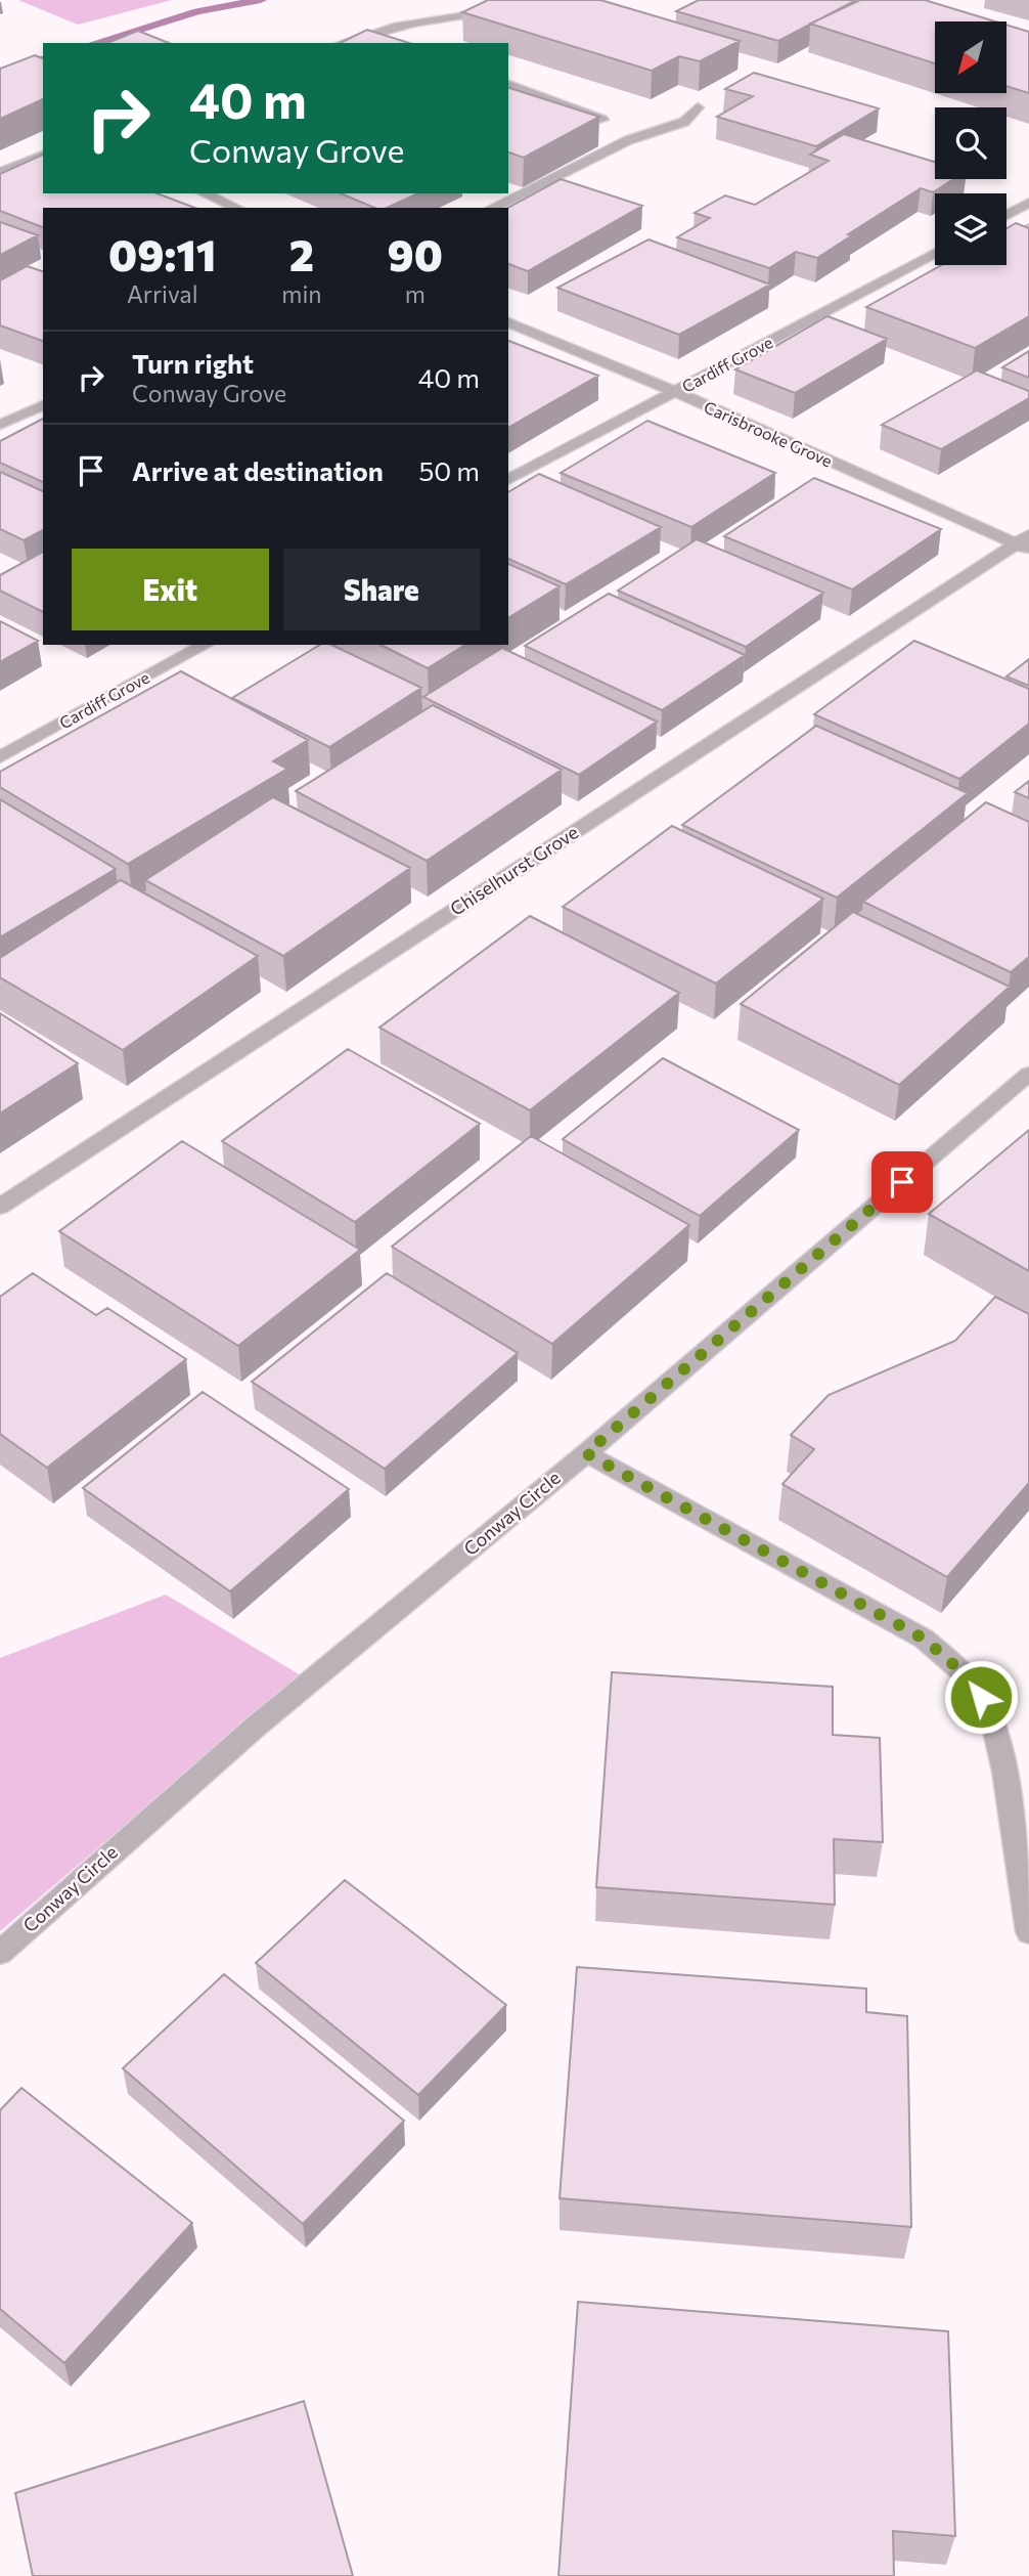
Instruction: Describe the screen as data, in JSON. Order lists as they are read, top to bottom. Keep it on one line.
{"streets":{"street":["Cardiff Grove","Carisbrooke Grove","Chiselhurst Grove","Conway Circle"]},"crossings":[["Cardiff Grove","Carisbrooke Grove"],["Carisbrooke Grove","Chiselhurst Grove"]],"north":"bottom left","page":{"turn":["40 m","Conway Grove"],"eta":["09:11","Arrival","2","min","90","m"],"list":[{"name":"Turn right","note":"Conway Grove","value":"40 m"},{"name":"Arrive at destination","value":"50 m"}],"buttons":["Exit","Share"]}}
